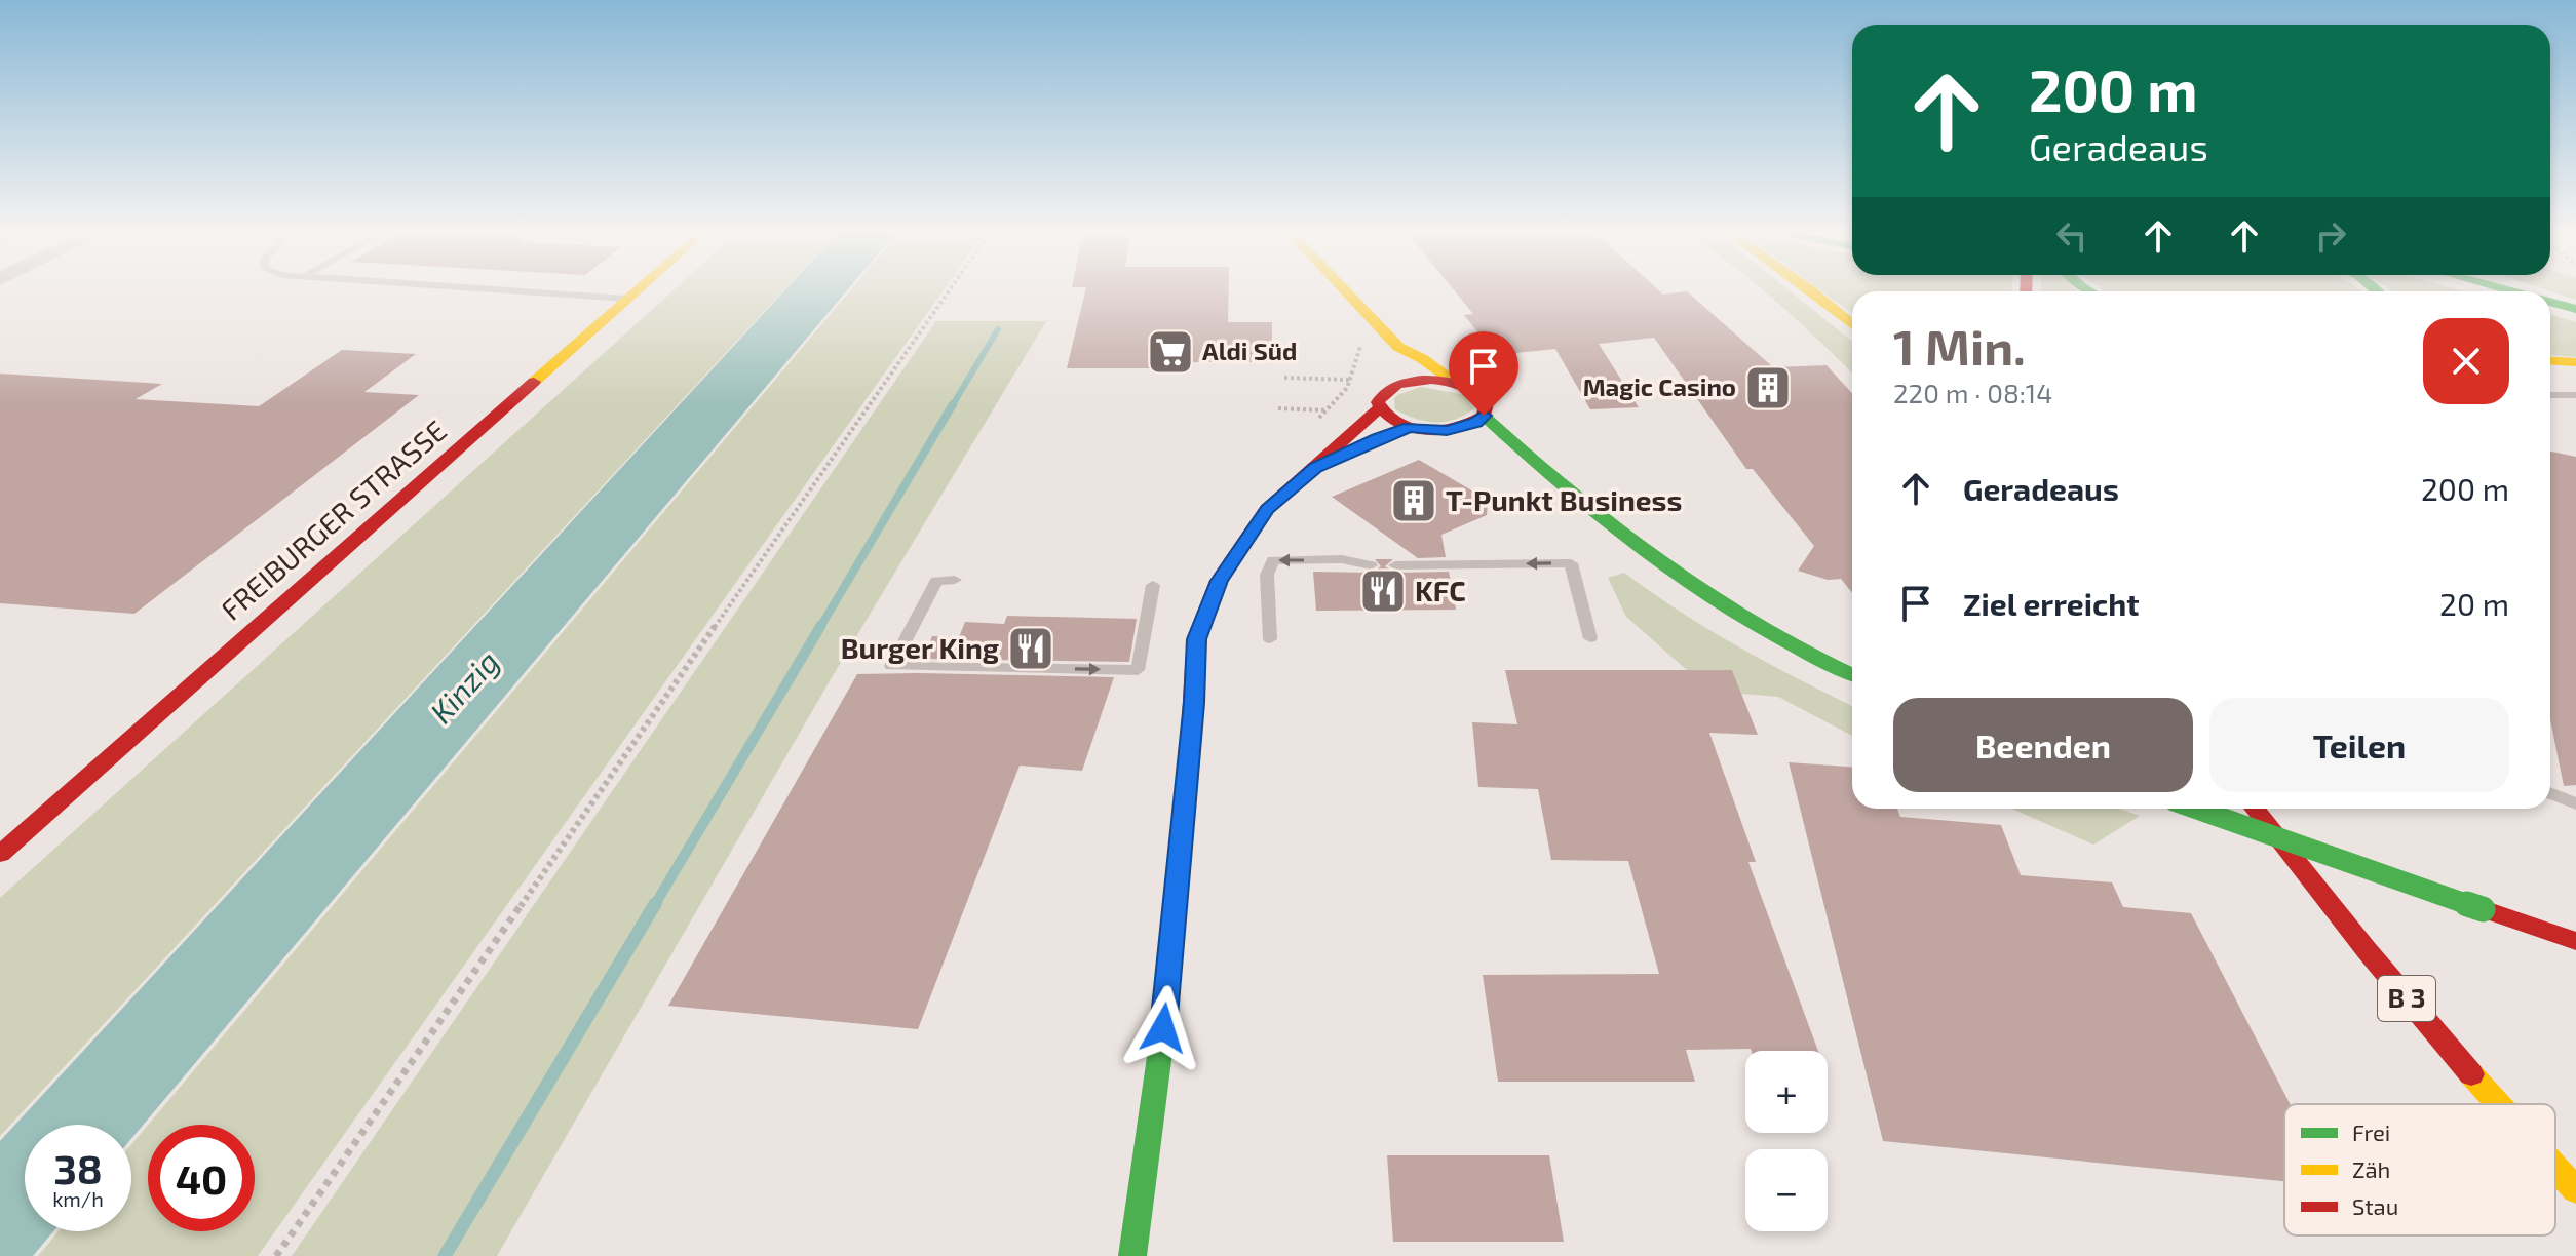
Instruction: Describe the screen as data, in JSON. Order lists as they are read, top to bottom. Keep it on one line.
{"streets":{"main road":["FREIBURGER STRASSE","B 3"]},"water":["Kinzig"],"places":{"supermarket":["Aldi Süd"],"building":["Magic Casino","T-Punkt Business"],"restaurant":["KFC","Burger King"]},"legend":["Frei","Zäh","Stau"],"page":{"turn":["200 m","Geradeaus"],"heading":["1 Min.","220 m · 08:14"],"list":[{"name":"Geradeaus","value":"200 m"},{"name":"Ziel erreicht","value":"20 m"}],"buttons":["Beenden","Teilen"],"map_buttons":["+","−"],"speed":"38 km/h","limit":"40"}}
